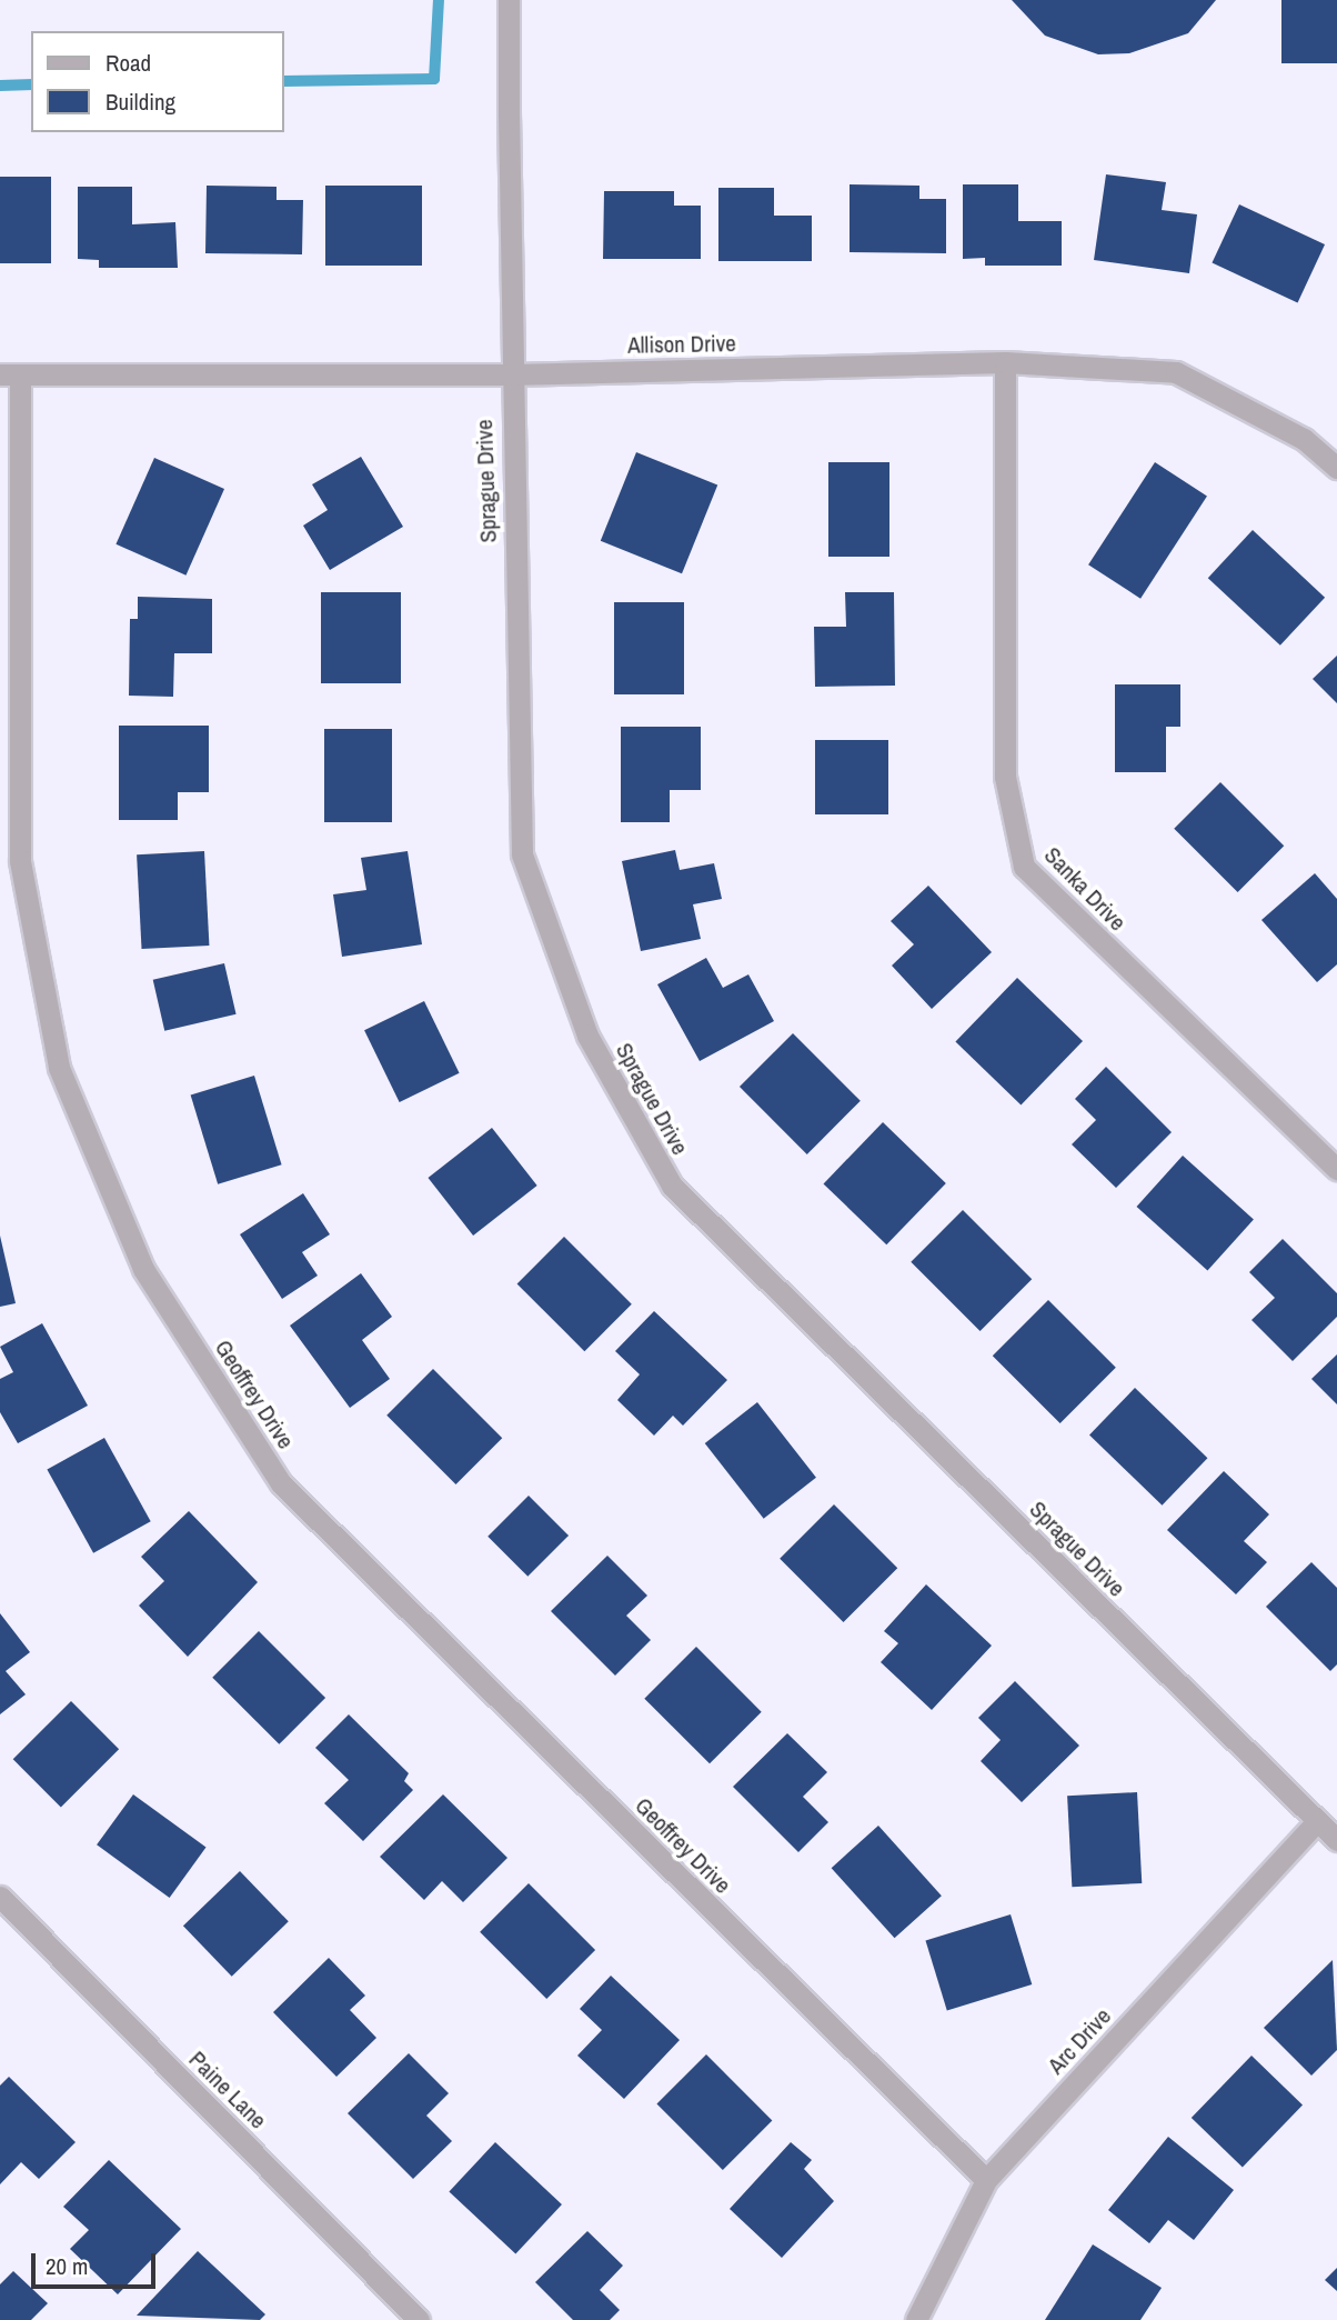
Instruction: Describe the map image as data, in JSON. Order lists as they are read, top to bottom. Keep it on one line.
{"streets":{"street":["Allison Drive","Sprague Drive","Sanka Drive","Geoffrey Drive","Arc Drive","Paine Lane"]},"crossings":[["Allison Drive","Sprague Drive"],["Allison Drive","Sanka Drive"],["Allison Drive","Geoffrey Drive"],["Sprague Drive","Arc Drive"],["Geoffrey Drive","Arc Drive"]],"legend":["Road","Building"],"scale_bar":"20 m"}
